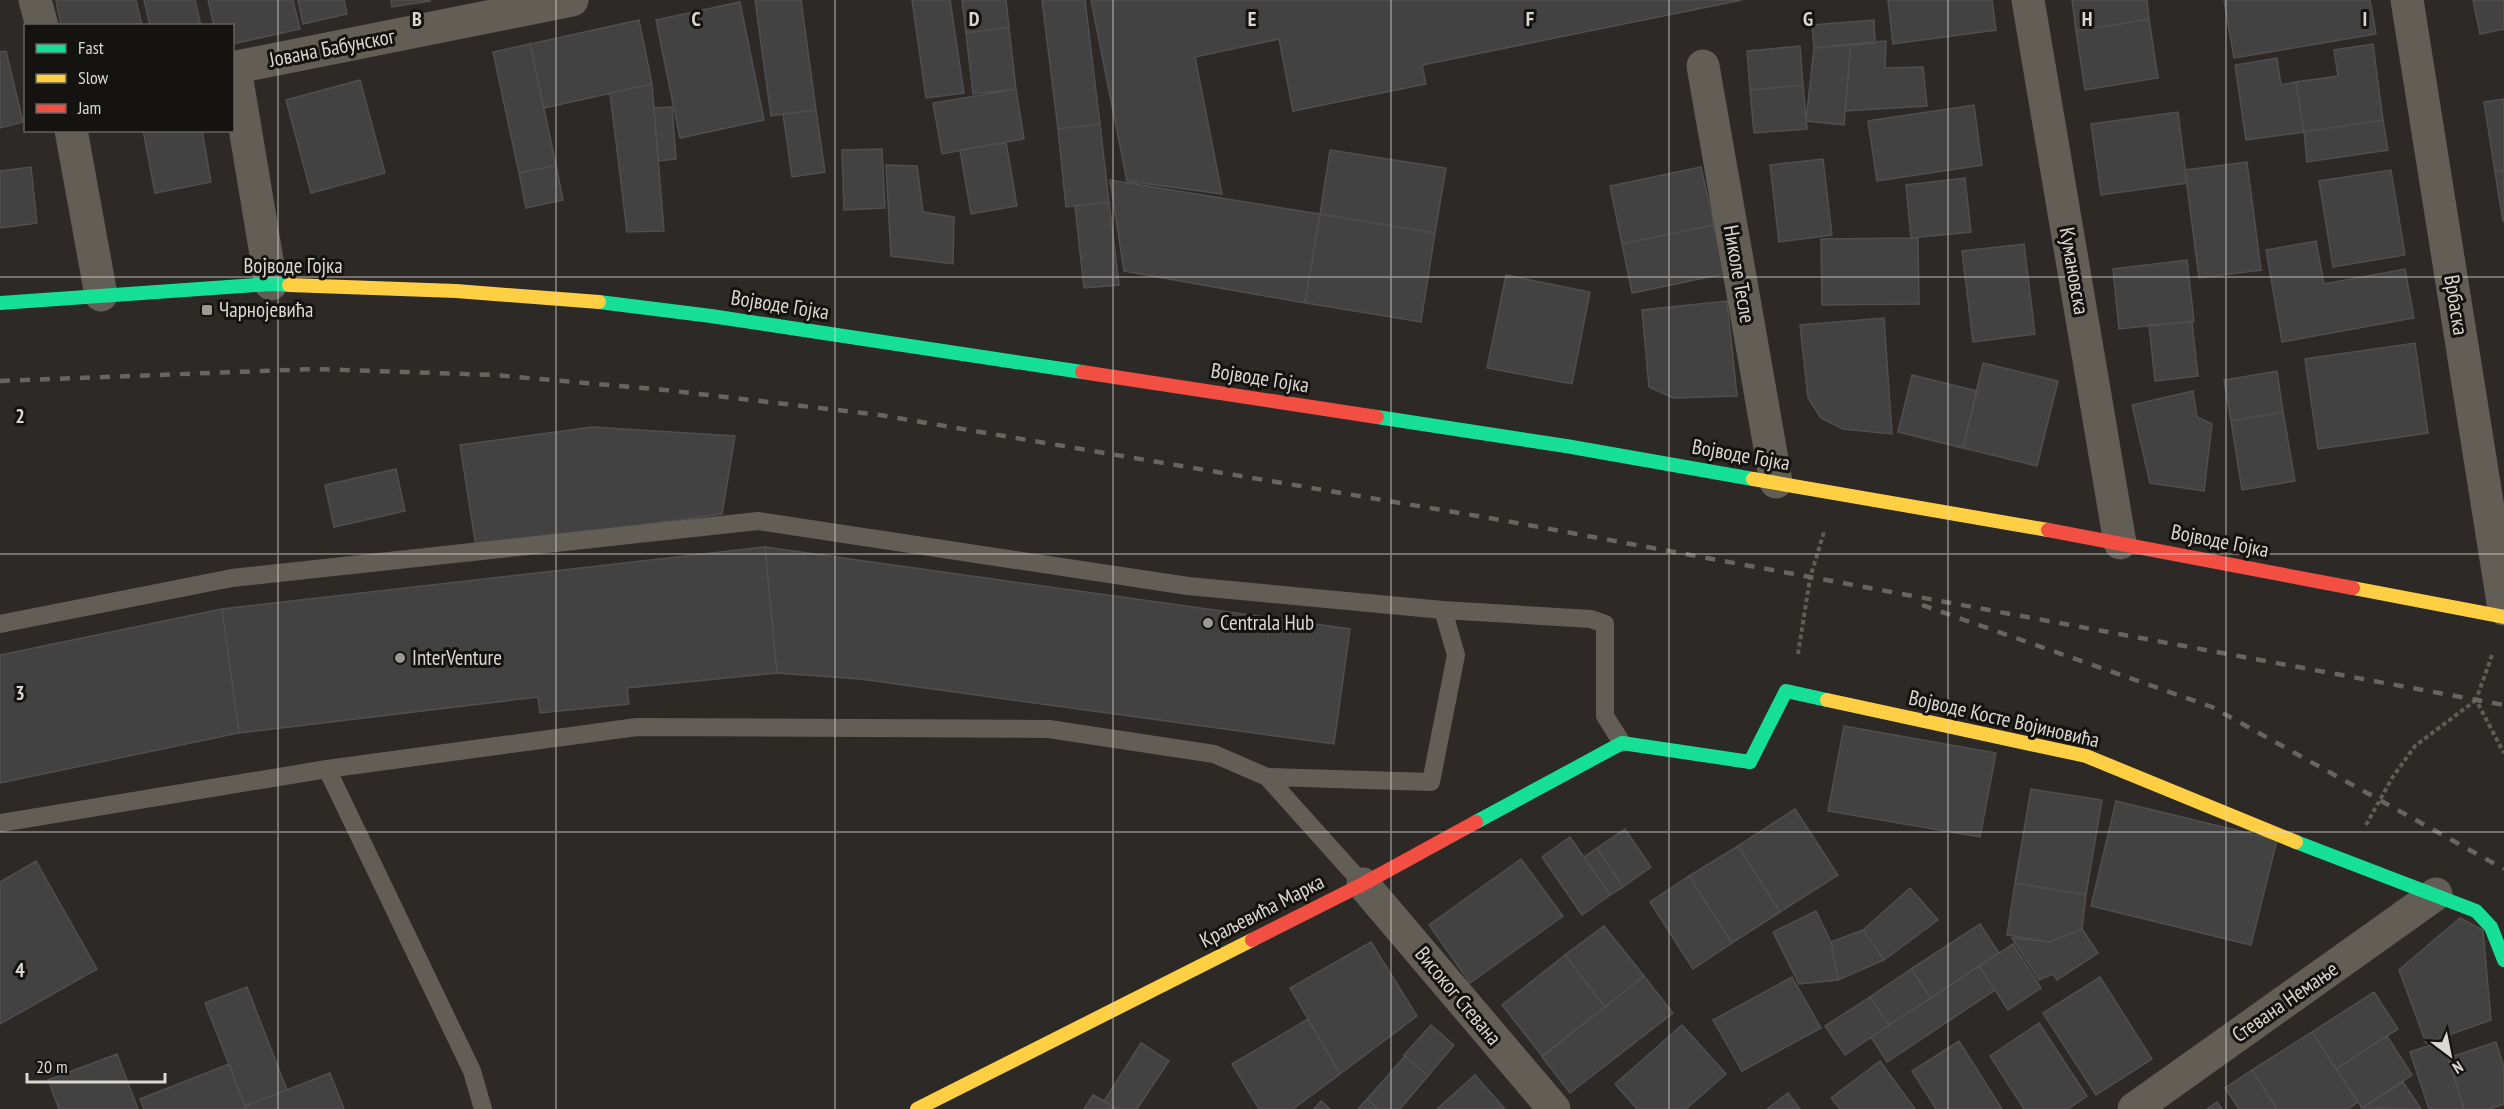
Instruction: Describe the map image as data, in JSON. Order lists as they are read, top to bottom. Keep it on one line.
{"streets":{"street":["Јована Бабунског","Војводе Гојка","Кумановска","Николе Тесле","Врбаска","Војводе Косте Војиновића","Краљевића Марка","Високог Стевана","Стевана Немање"]},"crossings":[["Војводе Гојка","Кумановска"],["Војводе Гојка","Николе Тесле"],["Војводе Косте Војиновића","Стевана Немање"],["Краљевића Марка","Високог Стевана"]],"places":{"transit":["Чарнојевића"],"other":["Centrala Hub","InterVenture"]},"legend":["Fast","Slow","Jam"],"scale_bar":"20 m","north":"bottom right","grid":{"columns":["B","C","D","E","F","G","H","I"],"rows":["2","3","4"]}}
